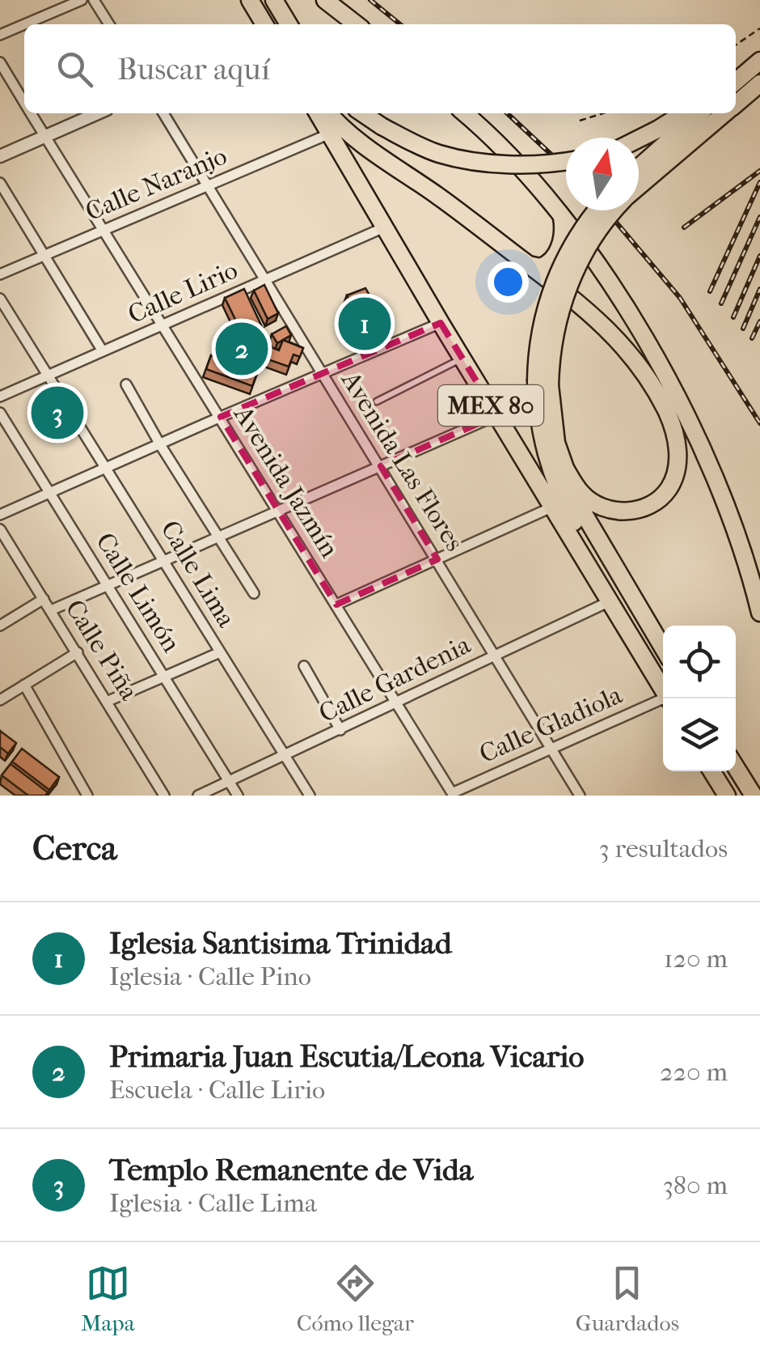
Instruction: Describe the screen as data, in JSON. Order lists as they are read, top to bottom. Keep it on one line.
{"streets":{"highway":["MEX 80"],"street":["Calle Naranjo","Calle Lirio","Avenida Las Flores","Avenida Jazmín","Calle Lima","Calle Limón","Calle Piña","Calle Gardenia","Calle Gladiola"]},"crossings":[["Calle Naranjo","MEX 80"],["Calle Naranjo","Avenida Las Flores"],["Calle Naranjo","Avenida Jazmín"],["Calle Lirio","MEX 80"],["Calle Lirio","Avenida Las Flores"],["Calle Lirio","Avenida Jazmín"],["Calle Lirio","Calle Lima"],["MEX 80","Calle Gardenia"],["Avenida Las Flores","Calle Gardenia"],["Avenida Las Flores","Calle Gladiola"],["Avenida Jazmín","Calle Gardenia"],["Avenida Jazmín","Calle Gladiola"],["Calle Lima","Calle Gardenia"],["Calle Limón","Calle Gardenia"]],"north":"top","page":{"search":"Buscar aquí","pins":["1","2","3"],"heading":["Cerca","3 resultados"],"list":[{"mark":"1","name":"Iglesia Santisima Trinidad","note":"Iglesia · Calle Pino","value":"120 m"},{"mark":"2","name":"Primaria Juan Escutia/Leona Vicario","note":"Escuela · Calle Lirio","value":"220 m"},{"mark":"3","name":"Templo Remanente de Vida","note":"Iglesia · Calle Lima","value":"380 m"}],"nav":["Mapa","Cómo llegar","Guardados"]}}
